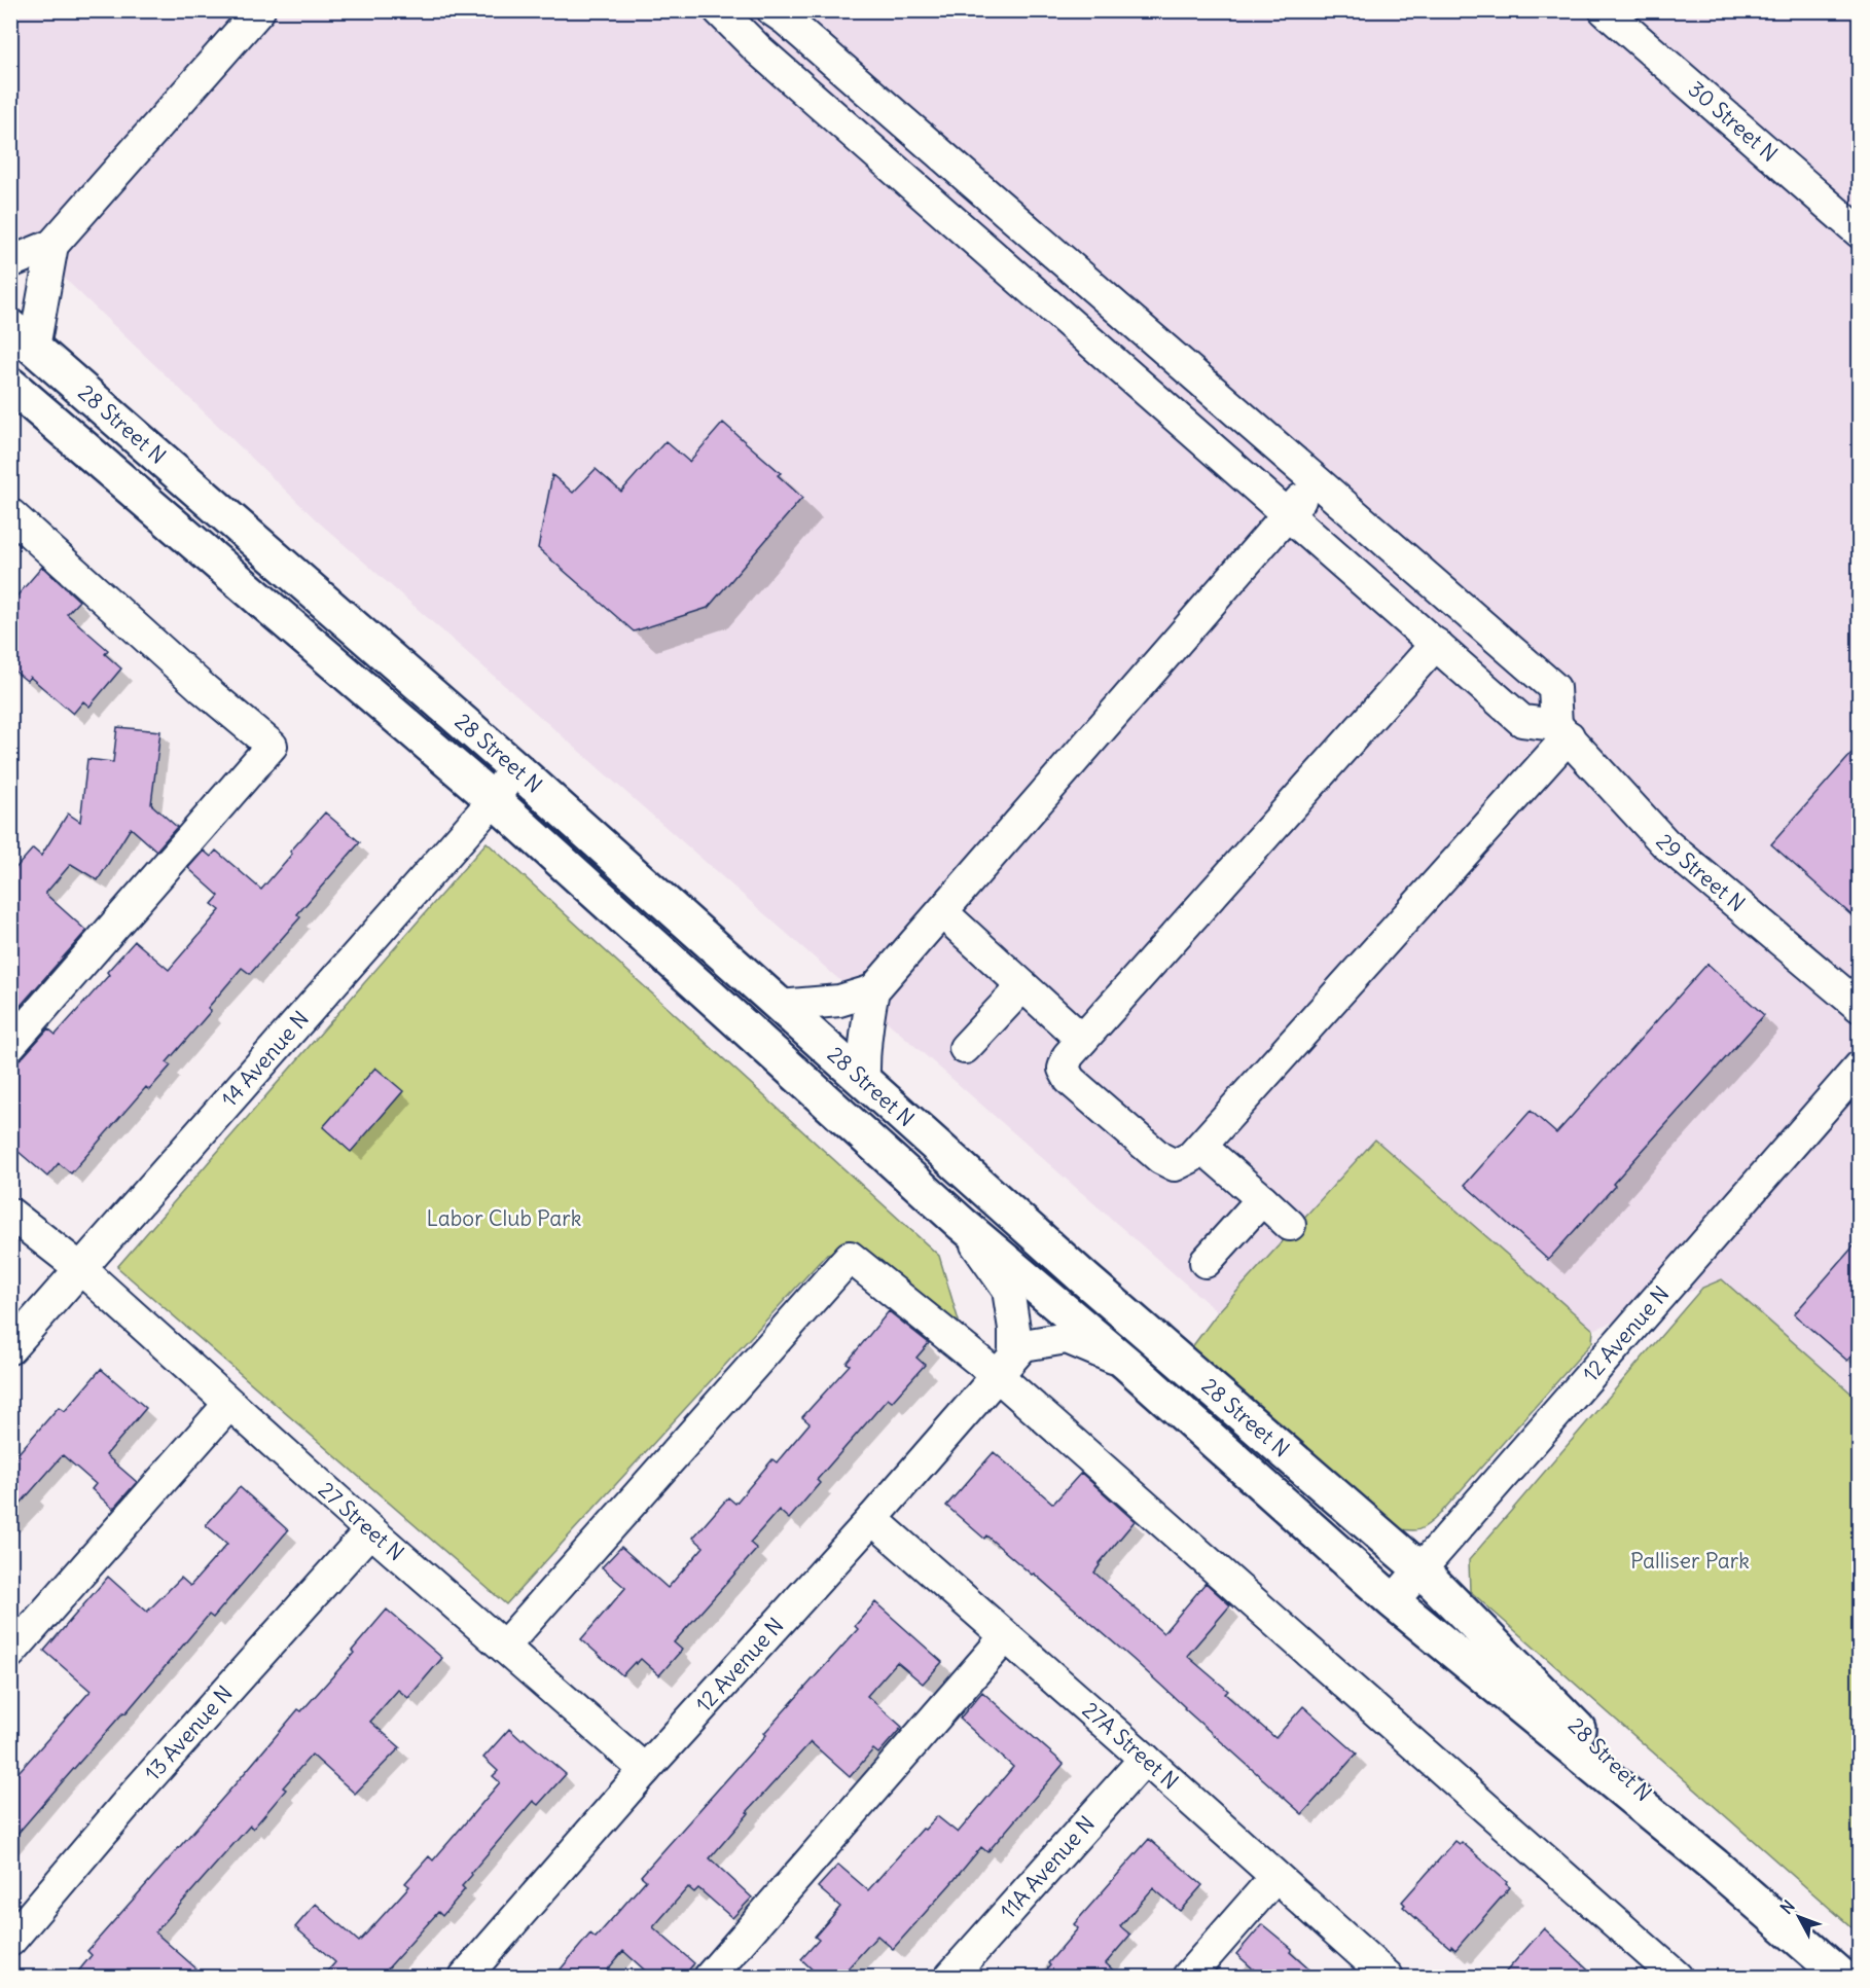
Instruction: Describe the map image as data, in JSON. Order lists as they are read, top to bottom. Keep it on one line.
{"streets":{"main road":["28 Street N"],"street":["30 Street N","29 Street N","14 Avenue N","12 Avenue N","27 Street N","13 Avenue N","27A Street N","11A Avenue N"]},"crossings":[["28 Street N","14 Avenue N"],["28 Street N","12 Avenue N"],["14 Avenue N","27 Street N"],["12 Avenue N","27 Street N"],["12 Avenue N","27A Street N"],["27 Street N","13 Avenue N"],["27A Street N","11A Avenue N"]],"parks":["Labor Club Park","Palliser Park"],"north":"top left"}
